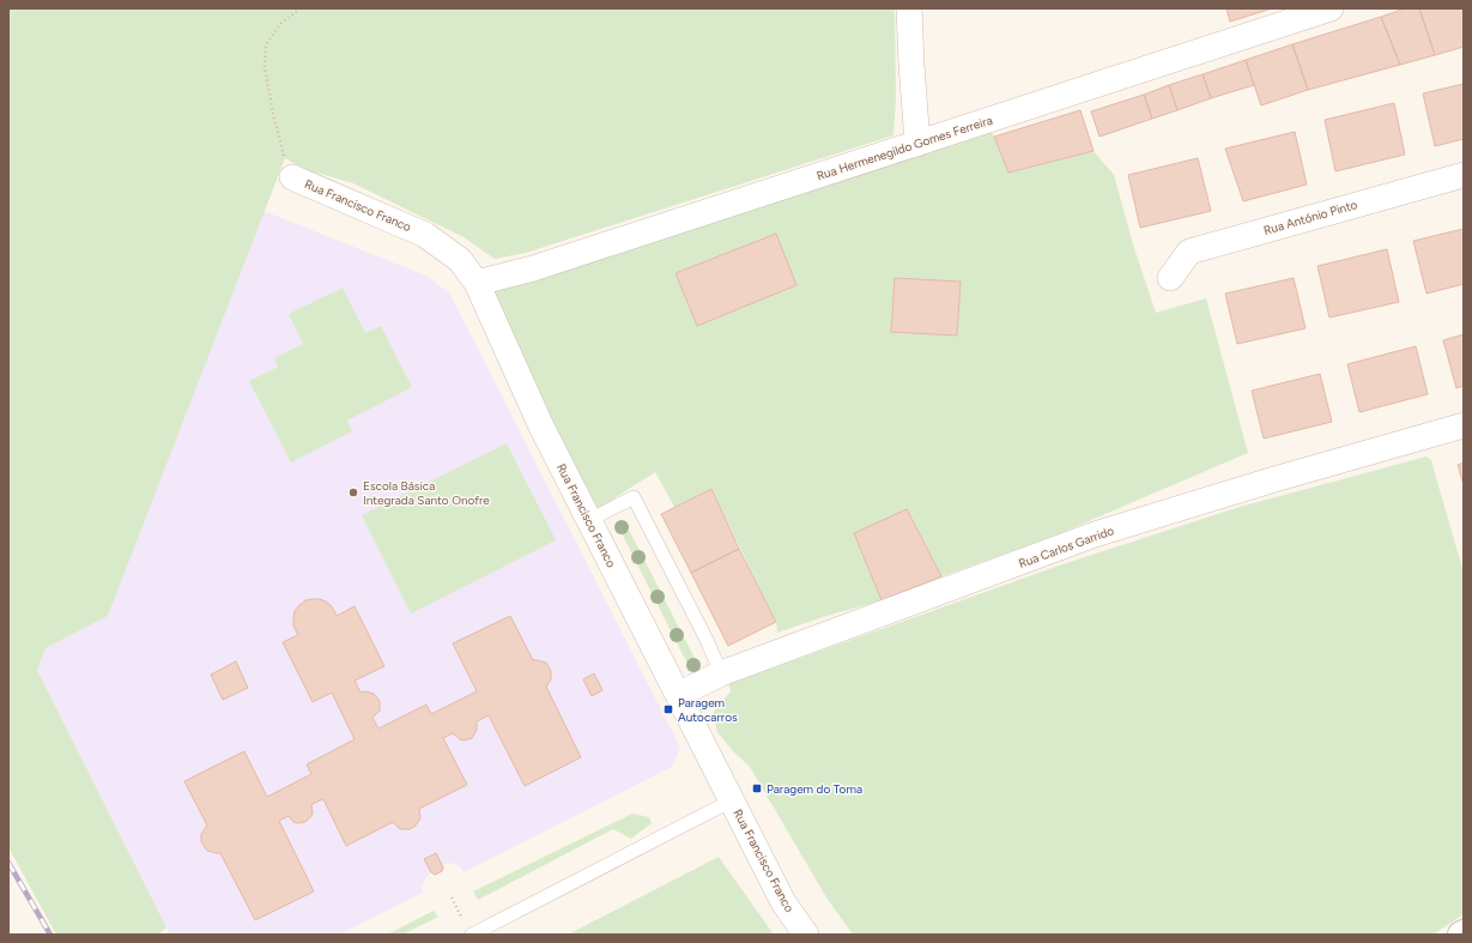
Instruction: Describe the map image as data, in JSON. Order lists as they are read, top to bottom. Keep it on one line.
{"streets":{"street":["Rua Hermenegildo Gomes Ferreira","Rua Francisco Franco","Rua António Pinto","Rua Carlos Garrido"]},"crossings":[["Rua Hermenegildo Gomes Ferreira","Rua Francisco Franco"],["Rua Francisco Franco","Rua Carlos Garrido"]],"places":{"other":["Escola Básica Integrada Santo Onofre"],"transit":["Paragem Autocarros","Paragem do Toma"]}}
